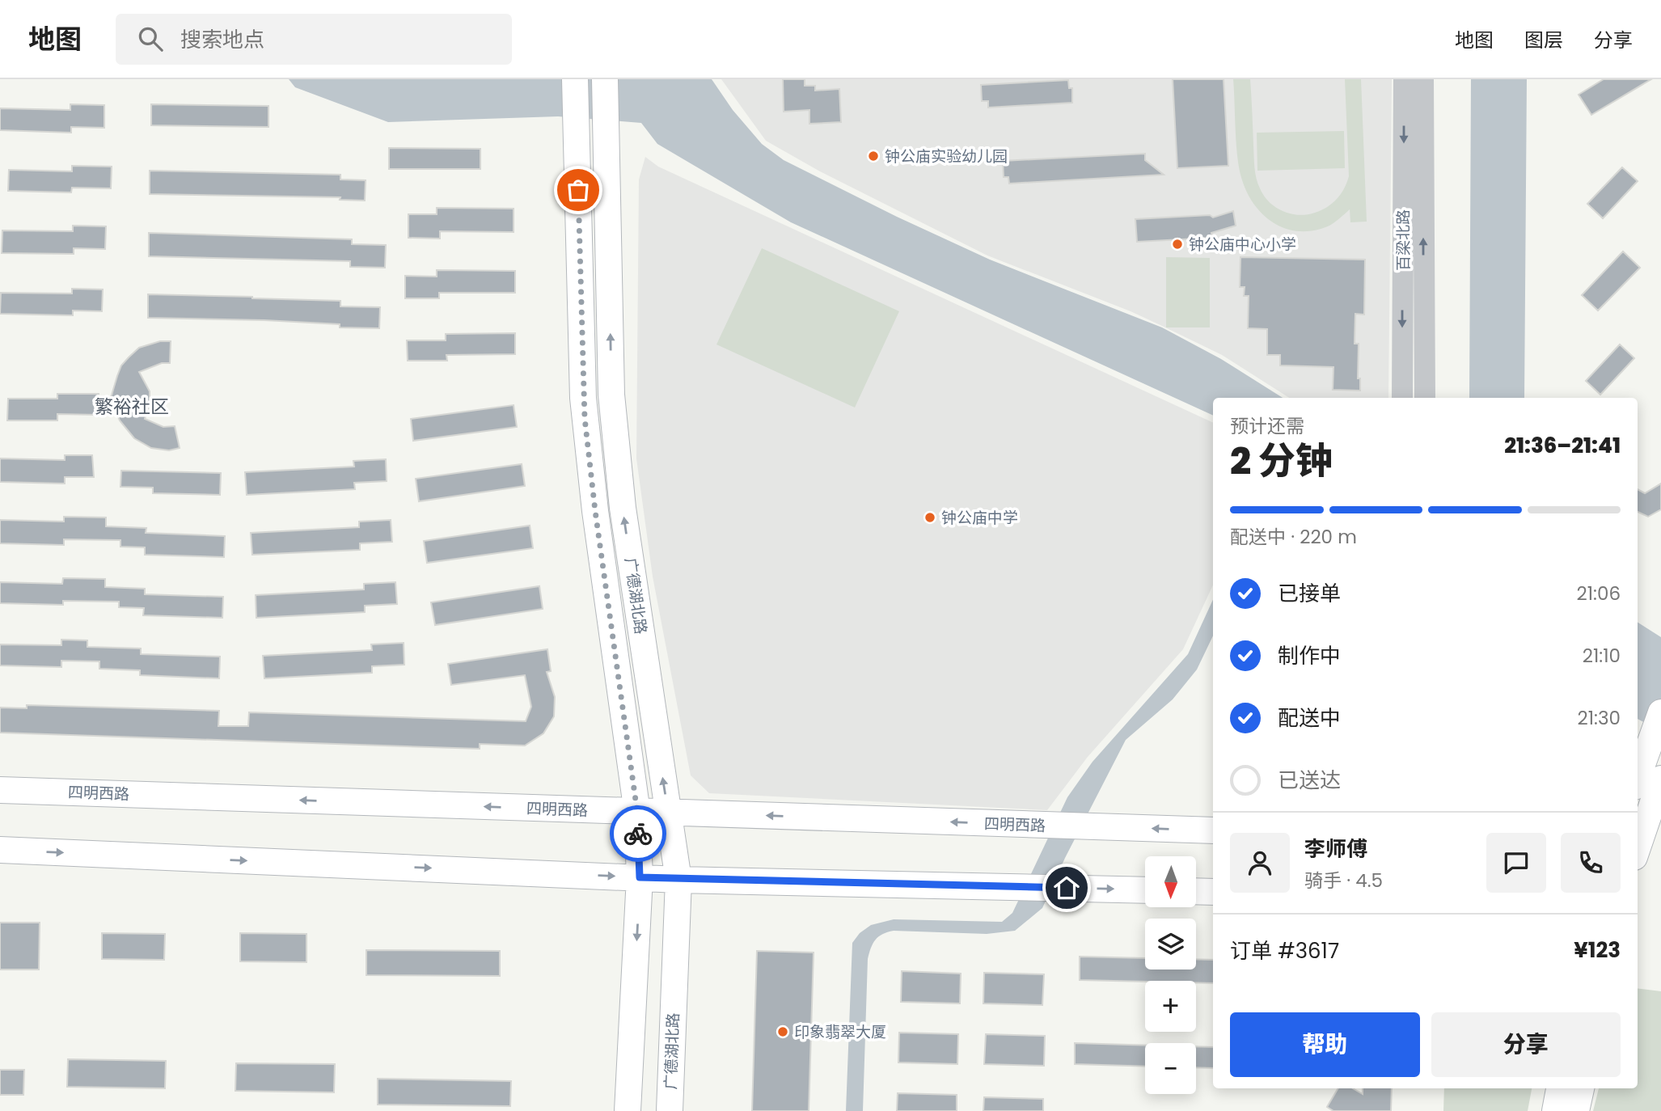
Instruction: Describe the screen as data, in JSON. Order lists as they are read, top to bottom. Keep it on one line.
{"streets":{"main road":["广德湖北路","四明西路"],"street":["百梁北路"]},"crossings":[["广德湖北路","四明西路"]],"districts":["繁裕社区"],"places":["钟公庙实验幼儿园","钟公庙中心小学","钟公庙中学","印象翡翠大厦"],"north":"bottom","page":{"header":"地图","search":"搜索地点","nav":["地图","图层","分享"],"heading":["2 分钟","预计还需","21:36–21:41"],"panel":["李师傅","骑手 · 4.5","订单 #3617","¥123"],"bar":"配送中 · 220 m","list":[["已接单","21:06"],["制作中","21:10"],["配送中","21:30"],"已送达"],"map_buttons":["+","−"],"buttons":["帮助","分享"]}}
